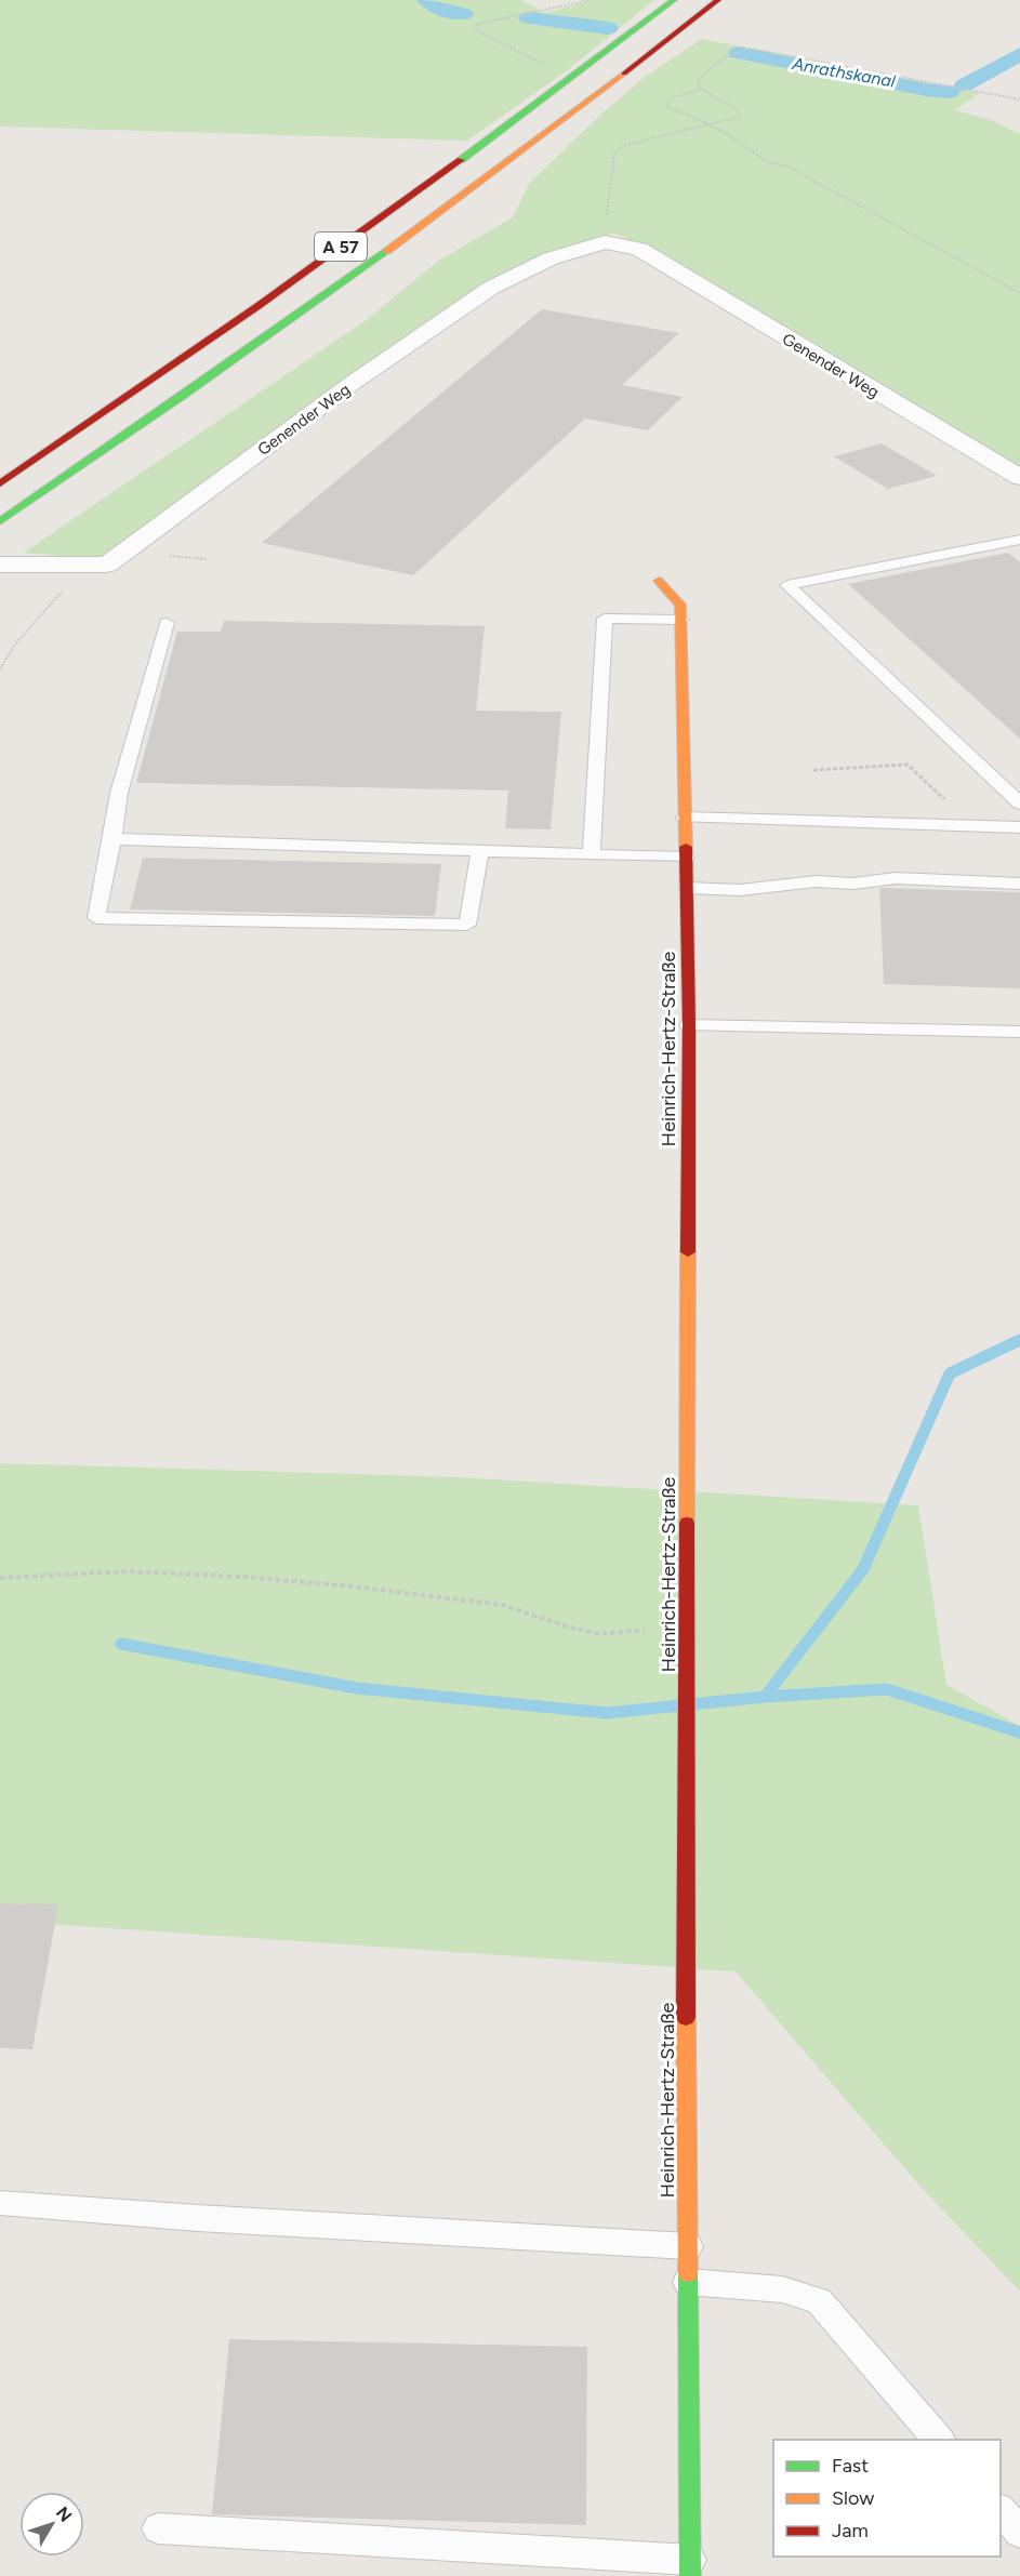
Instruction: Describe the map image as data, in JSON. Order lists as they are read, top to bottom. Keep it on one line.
{"streets":{"main road":["A 57","Heinrich-Hertz-Straße"],"street":["Genender Weg"]},"water":["Anrathskanal"],"legend":["Fast","Slow","Jam"],"north":"top right"}
